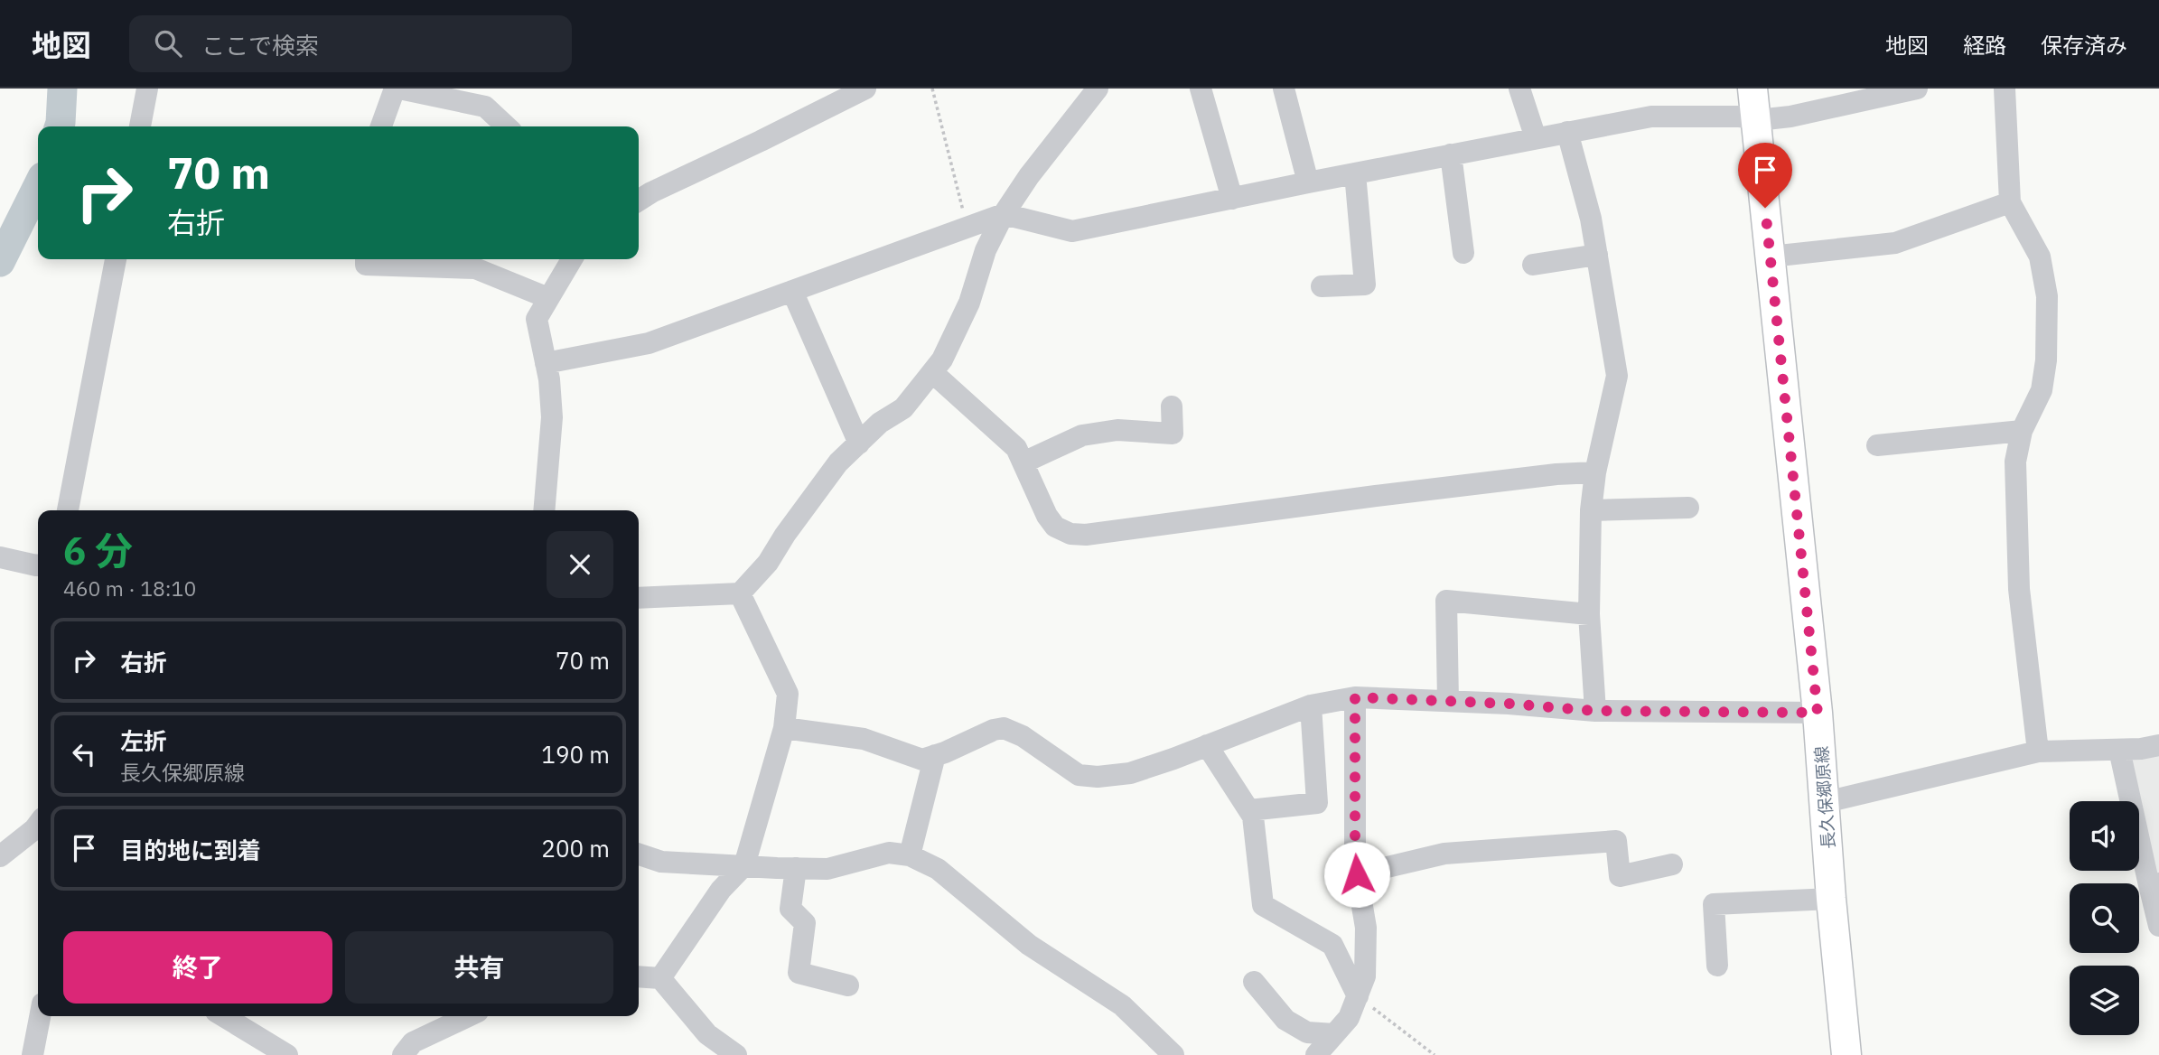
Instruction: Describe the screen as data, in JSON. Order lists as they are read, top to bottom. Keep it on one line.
{"streets":{"main road":["長久保郷原線"]},"page":{"header":"地図","search":"ここで検索","nav":["地図","経路","保存済み"],"turn":["70 m","右折"],"heading":["6 分","460 m · 18:10"],"list":[{"name":"右折","value":"70 m"},{"name":"左折","note":"長久保郷原線","value":"190 m"},{"name":"目的地に到着","value":"200 m"}],"buttons":["終了","共有"]}}
